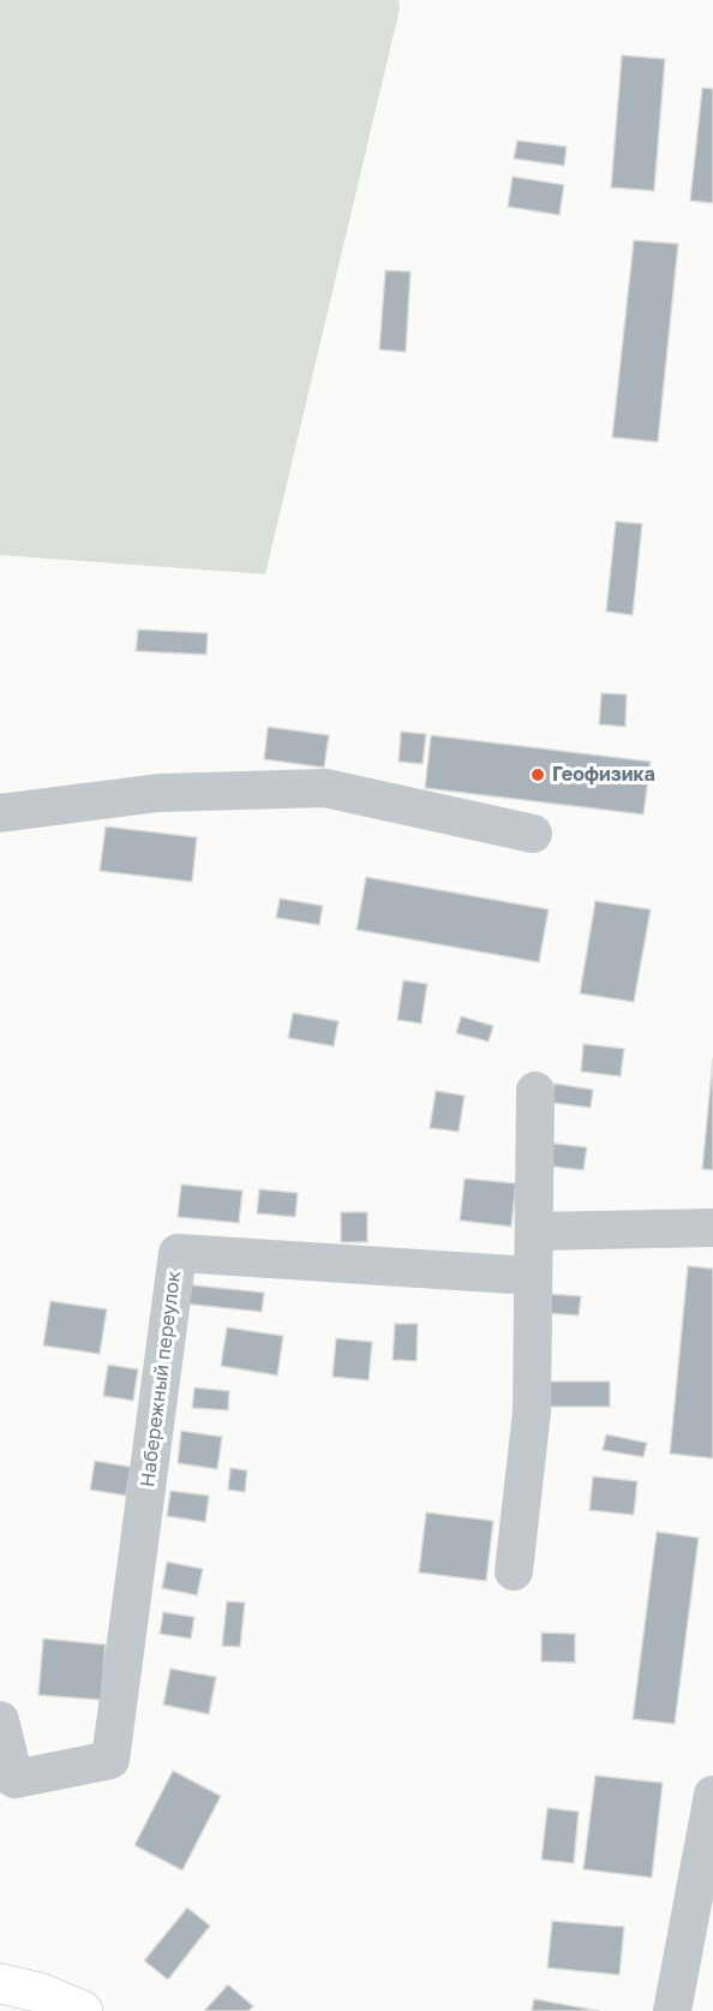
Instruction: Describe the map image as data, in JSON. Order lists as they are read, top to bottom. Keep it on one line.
{"streets":{"street":["Набережный переулок"]},"places":["Геофизика"]}
